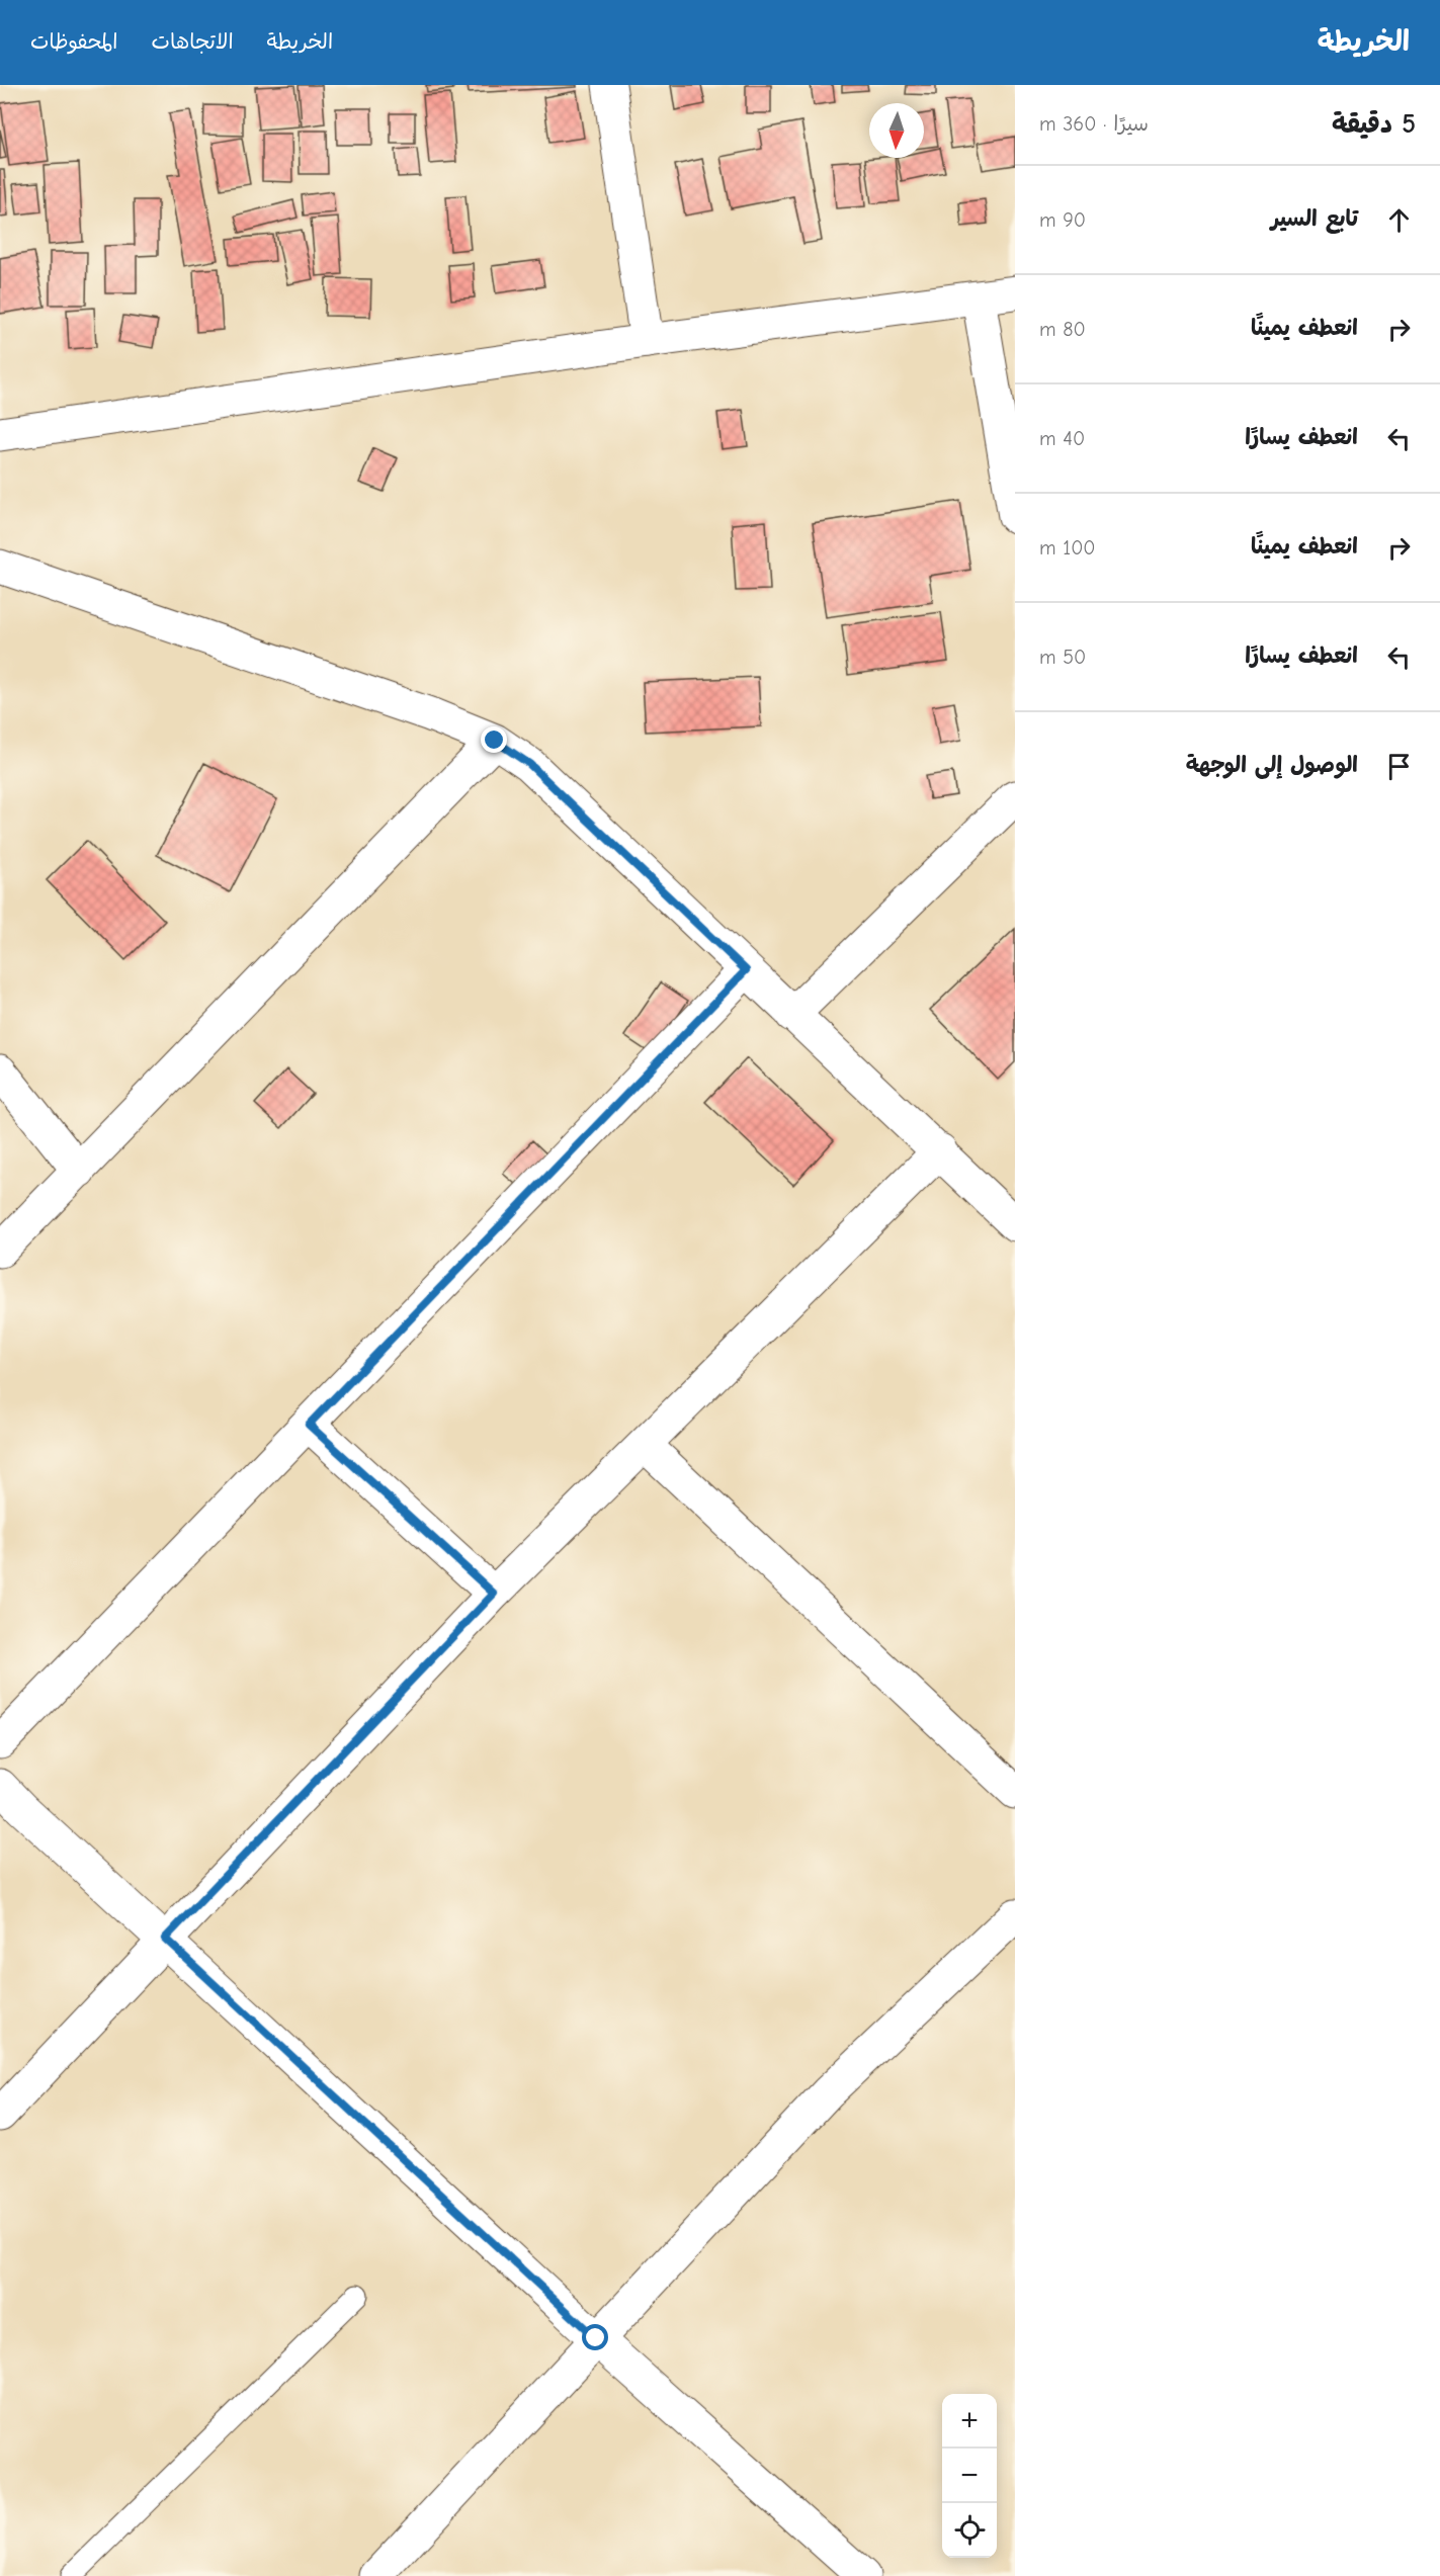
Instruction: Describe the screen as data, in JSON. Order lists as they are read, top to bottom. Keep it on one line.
{"north":"bottom","page":{"header":"الخريطة","nav":["الخريطة","الاتجاهات","المحفوظات"],"heading":["5 دقيقة","سيرًا · 360 m"],"list":[["تابع السير","90 m"],["انعطف يمينًا","80 m"],["انعطف يسارًا","40 m"],["انعطف يمينًا","100 m"],["انعطف يسارًا","50 m"],"الوصول إلى الوجهة"],"map_buttons":["+","−"]}}
